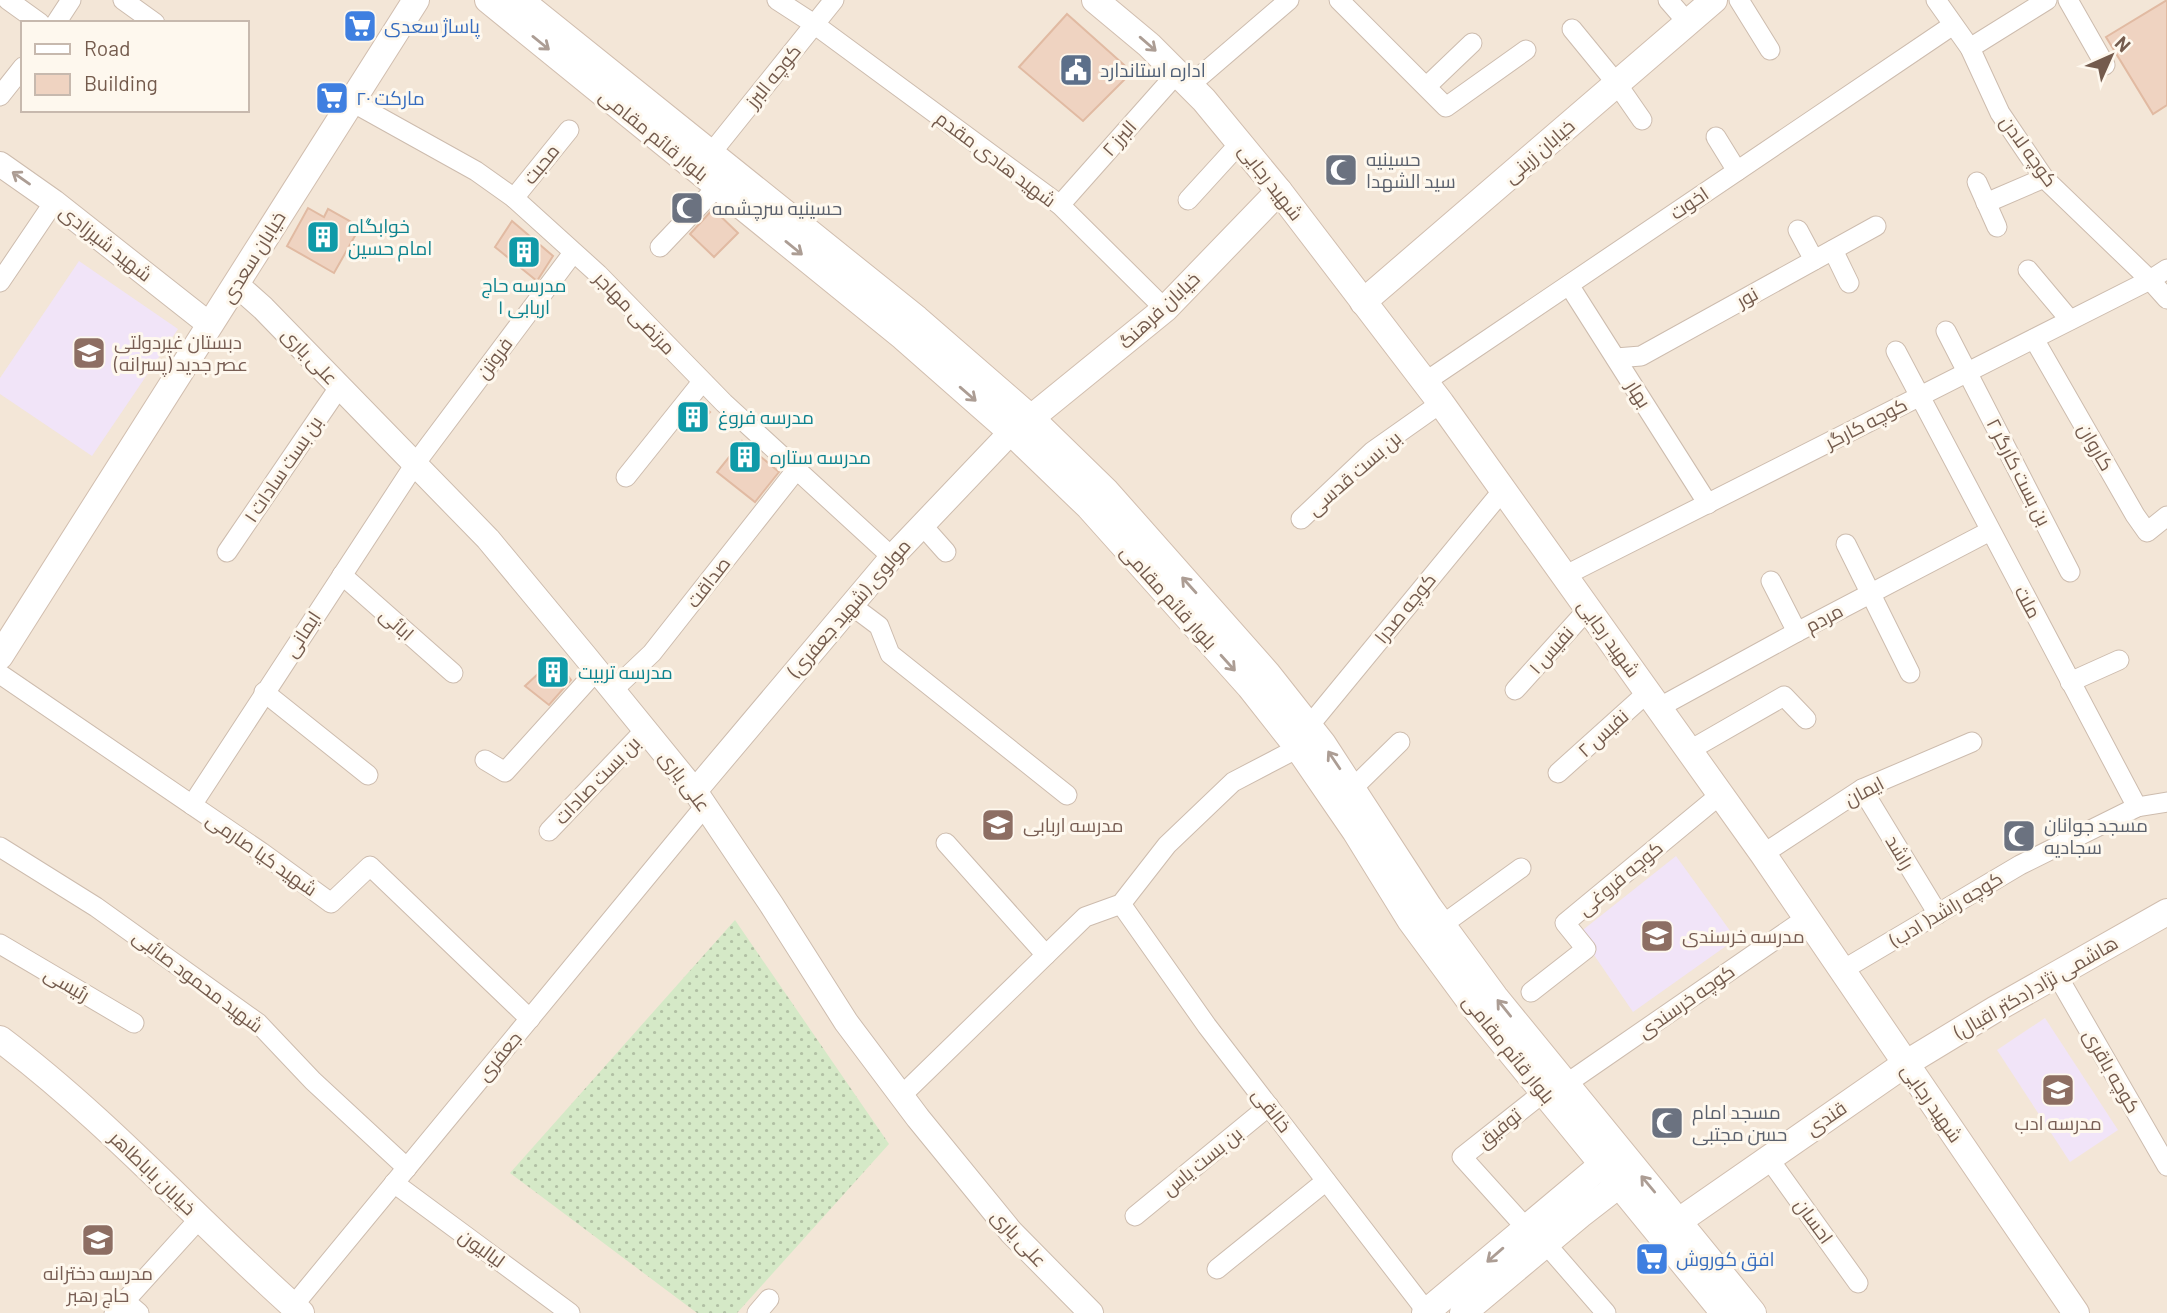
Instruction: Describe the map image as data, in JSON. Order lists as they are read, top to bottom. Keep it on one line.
{"streets":{"main road":["بلوار قائم مقامی","خیابان زرینی","شهید رجایی","خیابان سعدی","خیابان فرهنگ","هاشمی نژاد (دکتر اقبال)","قندی","خیابان باباطاهر"],"street":["کوچه البرز","البرز ۲","کوچه لادن","شهید هادی مقدم","محبت","اخوت","شهید شیرزادی","نور","مرتضی مهاجر","علی یاری","فروتن","بهار","کوچه کارگر","کاروان","بن بست سادات ۱","بن بست کارگر ۲","بن بست قدسی","صداقت","ملت","مولوی (شهید جعفری)","کوچه صدرا","مردم","ابائی","ایمانی","نفیس ‍۱","نفیس ۲","بن بست صادات","ایمان","راشد","شهید کیا صارمی","کوچه فروغی","کوچه راشد( ادب)","شهید محمود صائبی","رئیسی","کوچه خرسندی","جعفری","کوچه باقری","خالقی","توفیق","بن بست یاس","احسان","لیالیون"]},"crossings":[["کوچه البرز","بلوار قائم مقامی"],["کوچه البرز","شهید هادی مقدم"],["بلوار قائم مقامی","خیابان فرهنگ"],["بلوار قائم مقامی","مولوی (شهید جعفری)"],["بلوار قائم مقامی","کوچه صدرا"],["بلوار قائم مقامی","کوچه خرسندی"],["بلوار قائم مقامی","قندی"],["بلوار قائم مقامی","توفیق"],["البرز ۲","شهید هادی مقدم"],["البرز ۲","شهید رجایی"],["خیابان زرینی","شهید رجایی"],["کوچه لادن","اخوت"],["کوچه لادن","کوچه کارگر"],["شهید هادی مقدم","خیابان فرهنگ"],["محبت","مرتضی مهاجر"],["شهید رجایی","اخوت"],["شهید رجایی","خیابان فرهنگ"],["شهید رجایی","کوچه کارگر"],["شهید رجایی","بن بست قدسی"],["شهید رجایی","کوچه صدرا"],["شهید رجایی","مردم"],["شهید رجایی","نفیس ‍۱"],["شهید رجایی","نفیس ۲"],["شهید رجایی","ایمان"],["شهید رجایی","کوچه فروغی"],["شهید رجایی","کوچه راشد( ادب)"],["شهید رجایی","هاشمی نژاد (دکتر اقبال)"],["شهید رجایی","کوچه خرسندی"],["شهید رجایی","قندی"],["اخوت","بهار"],["شهید شیرزادی","خیابان سعدی"],["خیابان سعدی","مرتضی مهاجر"],["خیابان سعدی","علی یاری"],["نور","بهار"],["خیابان فرهنگ","مولوی (شهید جعفری)"],["مرتضی مهاجر","فروتن"],["مرتضی مهاجر","صداقت"],["مرتضی مهاجر","مولوی (شهید جعفری)"],["علی یاری","فروتن"],["علی یاری","بن بست سادات ۱"],["علی یاری","صداقت"],["علی یاری","مولوی (شهید جعفری)"],["علی یاری","ایمانی"],["علی یاری","بن بست صادات"],["علی یاری","جعفری"],["فروتن","ایمانی"],["بهار","کوچه کارگر"],["کوچه کارگر","کاروان"],["کوچه کارگر","بن بست کارگر ۲"],["کوچه کارگر","ملت"],["ملت","مردم"],["ملت","کوچه راشد( ادب)"],["مولوی (شهید جعفری)","جعفری"],["مردم","نفیس ۲"],["ابائی","ایمانی"],["ایمانی","شهید کیا صارمی"],["ایمان","راشد"],["راشد","کوچه راشد( ادب)"],["شهید کیا صارمی","جعفری"],["شهید محمود صائبی","جعفری"],["هاشمی نژاد (دکتر اقبال)","کوچه باقری"],["هاشمی نژاد (دکتر اقبال)","قندی"],["کوچه خرسندی","توفیق"],["جعفری","خیابان باباطاهر"],["جعفری","لیالیون"],["خالقی","بن بست یاس"],["قندی","احسان"]],"places":{"supermarket":["پاساژ سعدی","مارکت ۲۰","افق کوروش"],"public building":["اداره استاندارد"],"mosque":["حسینیه سید الشهدا","حسینیه سرچشمه","مسجد جوانان سجادیه","مسجد امام حسن مجتبی"],"building":["خوابگاه امام حسین","مدرسه حاج اربابی ۱","مدرسه فروغ","مدرسه ستاره","مدرسه تربیت"],"school or university":["دبستان غیردولتی عصر جدید (پسرانه)","مدرسه اربابی","مدرسه خرسندی","مدرسه ادب","مدرسه دخترانه حاج رهبر"]},"legend":["Road","Building"],"north":"top right"}
